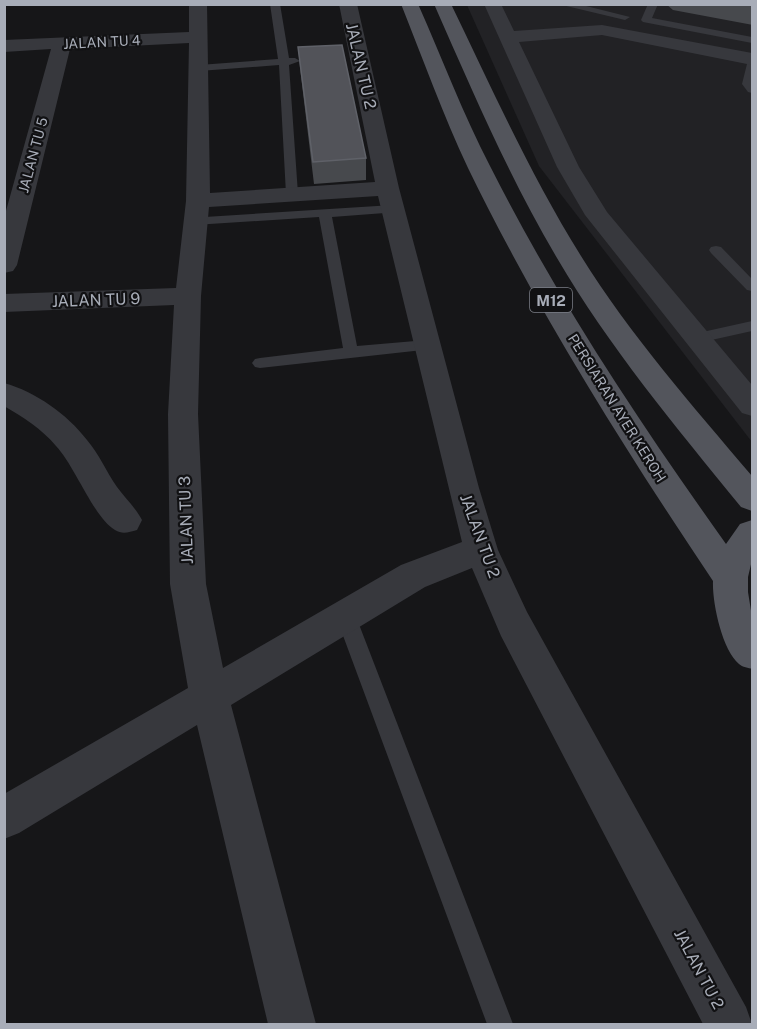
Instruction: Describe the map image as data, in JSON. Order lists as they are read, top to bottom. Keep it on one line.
{"streets":{"main road":["M12","PERSIARAN AYER KEROH"],"street":["JALAN TU 4","JALAN TU 2","JALAN TU 5","JALAN TU 9","JALAN TU 3"]},"crossings":[["JALAN TU 4","JALAN TU 5"],["JALAN TU 4","JALAN TU 3"],["JALAN TU 9","JALAN TU 3"]]}
